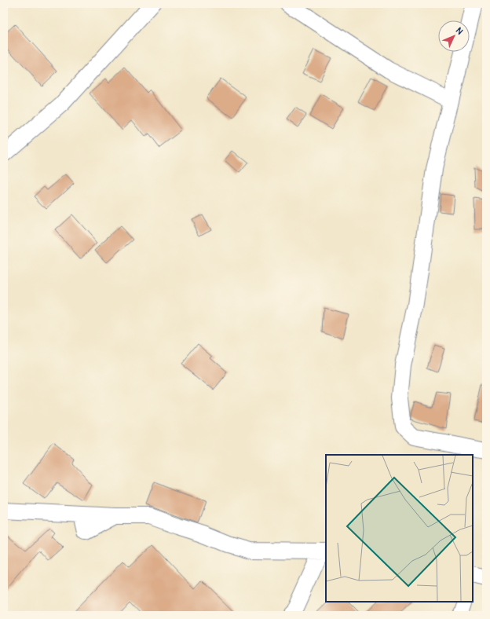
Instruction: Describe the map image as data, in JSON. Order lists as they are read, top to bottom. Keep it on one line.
{"north":"top right"}
